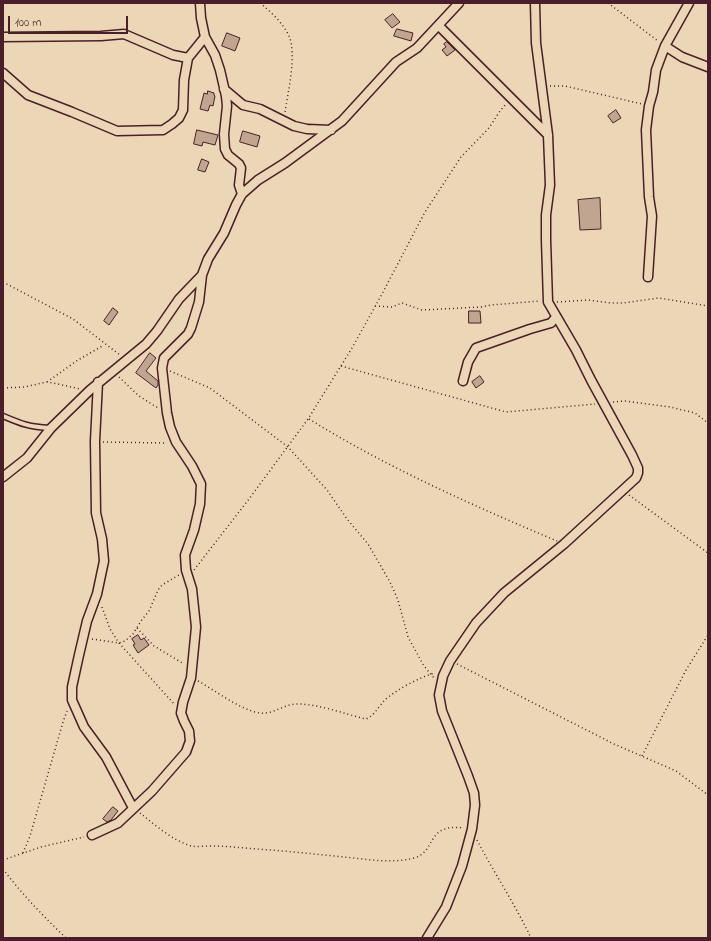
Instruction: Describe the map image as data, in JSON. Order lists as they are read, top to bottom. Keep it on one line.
{"scale_bar":"100 m"}
